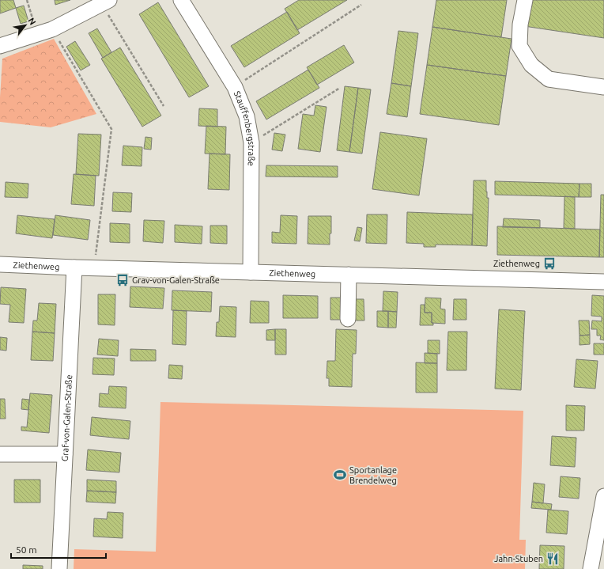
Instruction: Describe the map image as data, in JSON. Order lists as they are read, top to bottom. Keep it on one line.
{"streets":{"street":["Stauffenbergstraße","Ziethenweg","Graf-von-Galen-Straße"]},"crossings":[["Stauffenbergstraße","Ziethenweg"],["Ziethenweg","Graf-von-Galen-Straße"]],"places":{"bus stop":["Ziethenweg","Grav-von-Galen-Straße"],"sports":["Sportanlage Brendelweg"],"restaurant":["Jahn-Stuben"]},"scale_bar":"50 m","north":"top right"}
